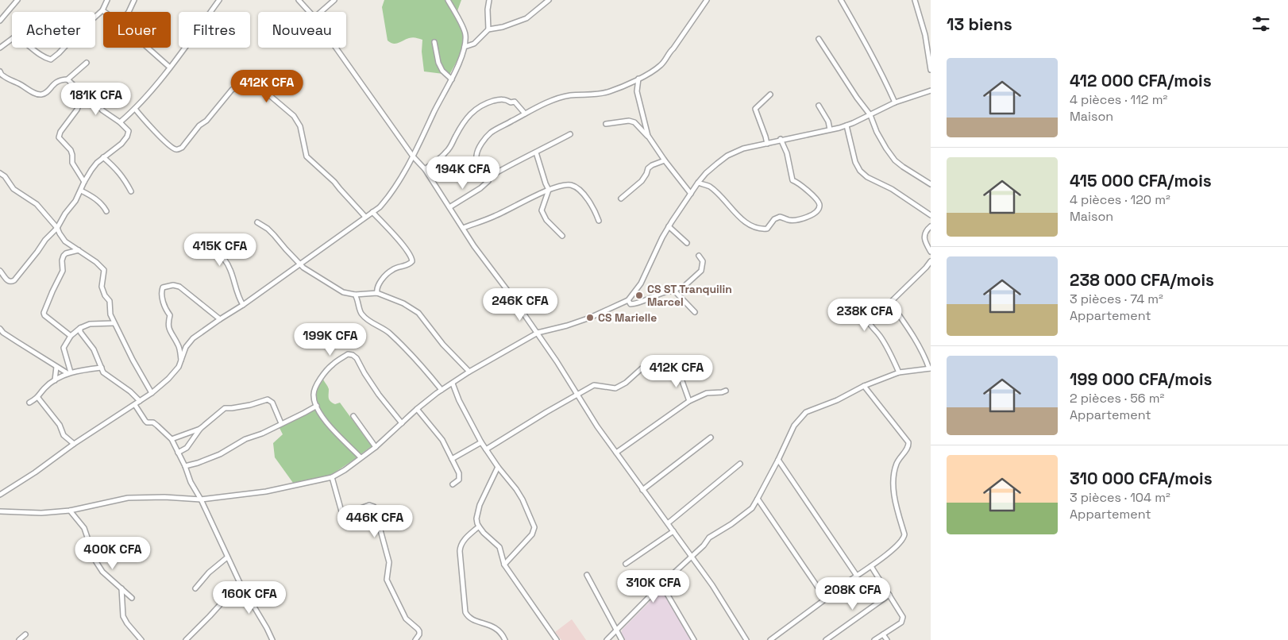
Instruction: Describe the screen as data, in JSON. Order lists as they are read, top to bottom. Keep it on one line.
{"places":["CS ST Tranquilin Marcel","CS Marielle"],"page":{"heading":"13 biens","chip":["Acheter","Louer","Filtres","Nouveau"],"list":[{"name":"412 000 CFA/mois","note":"4 pièces · 112 m² · Maison"},{"name":"415 000 CFA/mois","note":"4 pièces · 120 m² · Maison"},{"name":"238 000 CFA/mois","note":"3 pièces · 74 m² · Appartement"},{"name":"199 000 CFA/mois","note":"2 pièces · 56 m² · Appartement"},{"name":"310 000 CFA/mois","note":"3 pièces · 104 m² · Appartement"}],"price":["412K CFA","181K CFA","194K CFA","415K CFA","246K CFA","238K CFA","199K CFA","412K CFA","446K CFA","400K CFA","310K CFA","208K CFA","160K CFA"]}}
